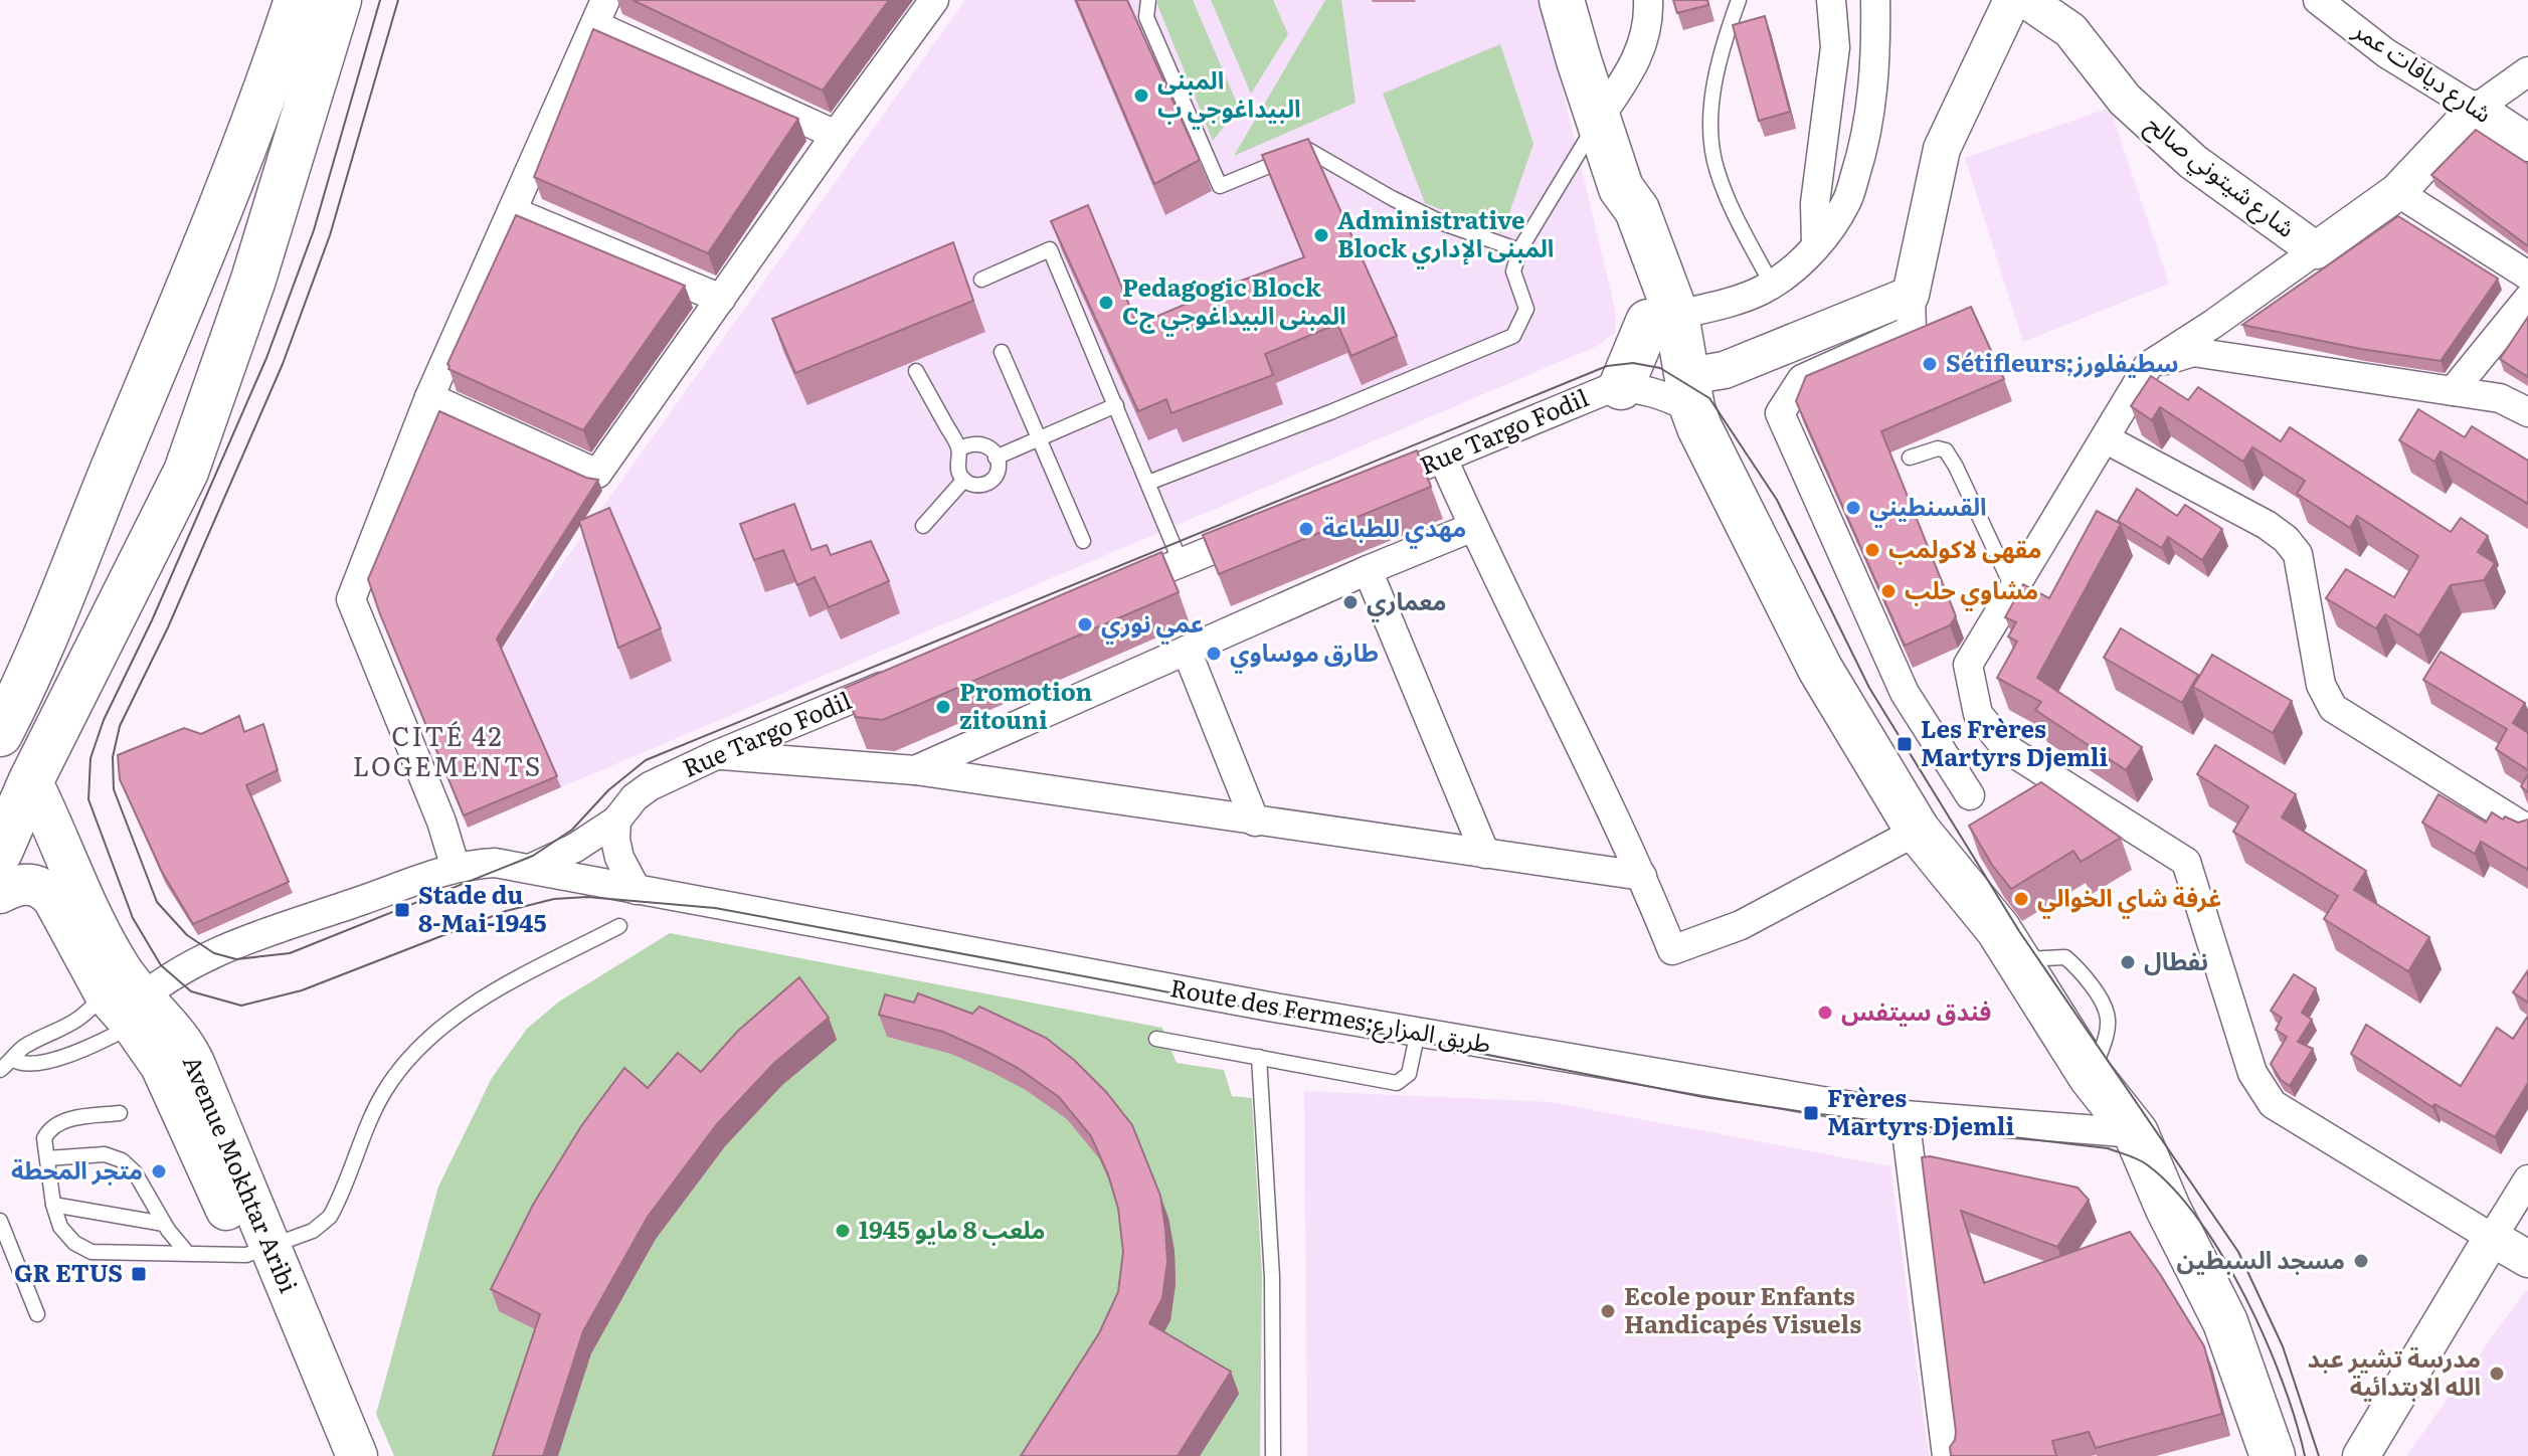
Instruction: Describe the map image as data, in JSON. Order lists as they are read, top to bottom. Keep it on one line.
{"streets":{"main road":["Avenue Mokhtar Aribi"],"street":["شارع ديافات عمر","شارع شيتوني صالح","Rue Targo Fodil","Route des Fermes;طريق المزارع"]},"crossings":[["Rue Targo Fodil","Route des Fermes;طريق المزارع"]],"districts":["CITÉ 42 LOGEMENTS"],"places":{"other":["المبنى البيداغوجي ب","Administrative Block المبنى الإداري","Pedagogic Block Cالمبنى البيداغوجي ج","Sétifleurs;سطيفلورز","القسنطيني","مهدي للطباعة","مقهى لاكولمب","مشاوي حلب","معماري","عمي نوري","طارق موساوي","Promotion zitouni","غرفة شاي الخوالي","نفطال","فندق سيتفس","متجر المحطة","ملعب 8 مايو 1945","مسجد السبطين","Ecole pour Enfants Handicapés Visuels","مدرسة تشير عبد الله الابتدائية"],"transit":["Les Frères Martyrs Djemli","Stade du 8-Mai-1945","Frères Martyrs Djemli","GR ETUS"]}}
